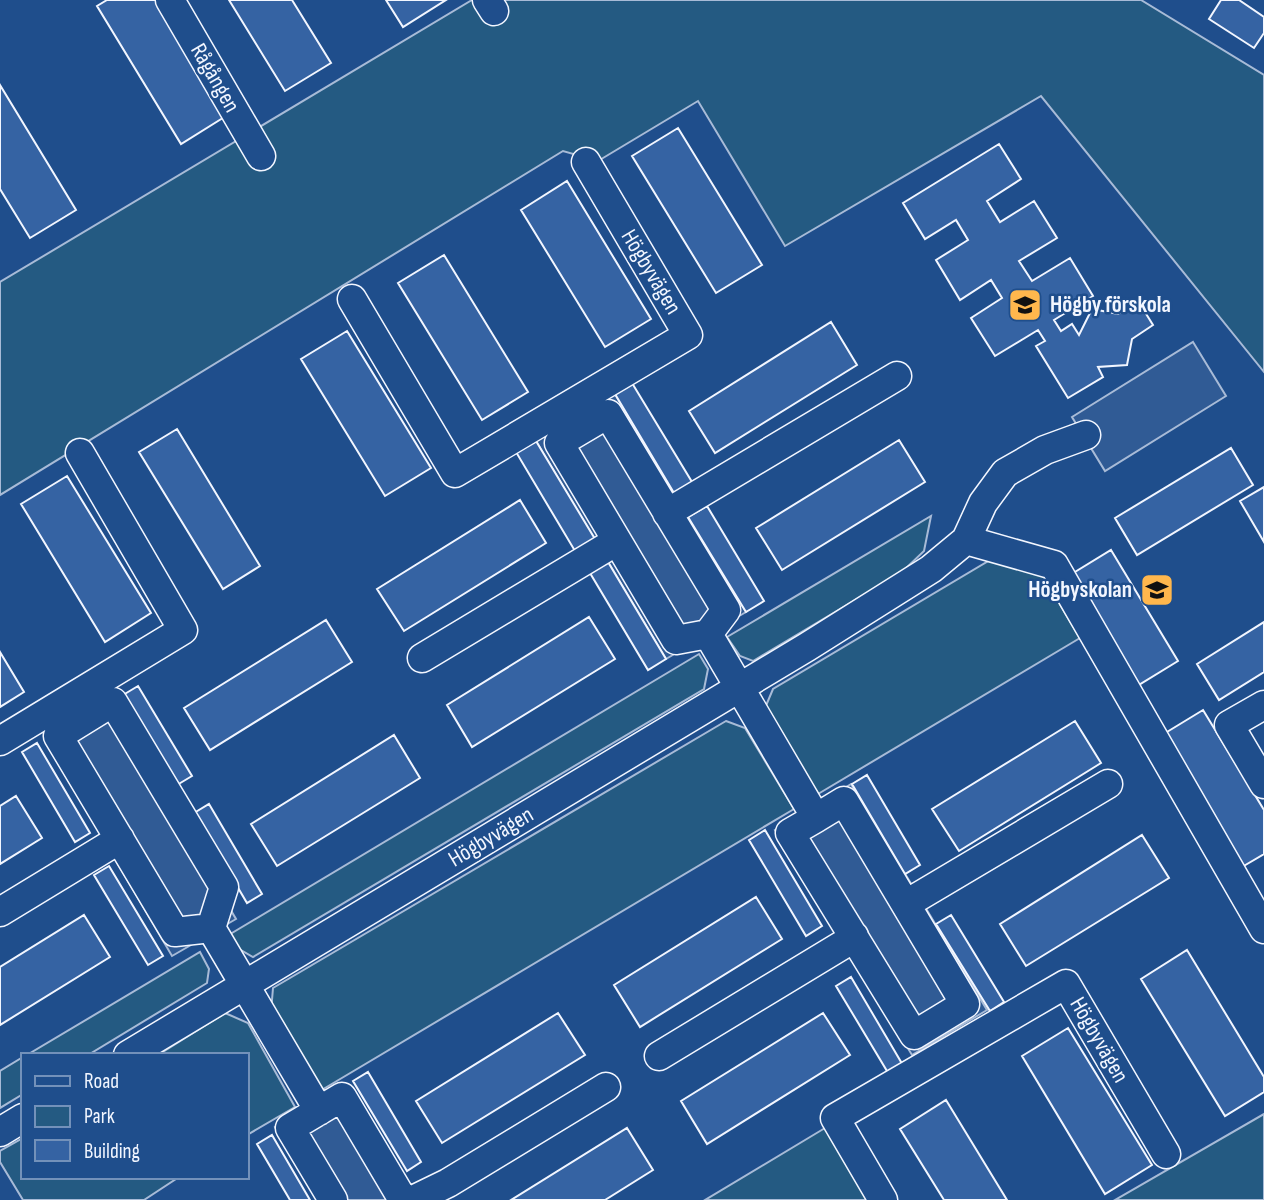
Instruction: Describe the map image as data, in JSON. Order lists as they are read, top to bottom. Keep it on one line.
{"streets":{"street":["Rågången","Högbyvägen"]},"places":{"school or university":["Högby förskola","Högbyskolan"]},"legend":["Road","Park","Building"]}
